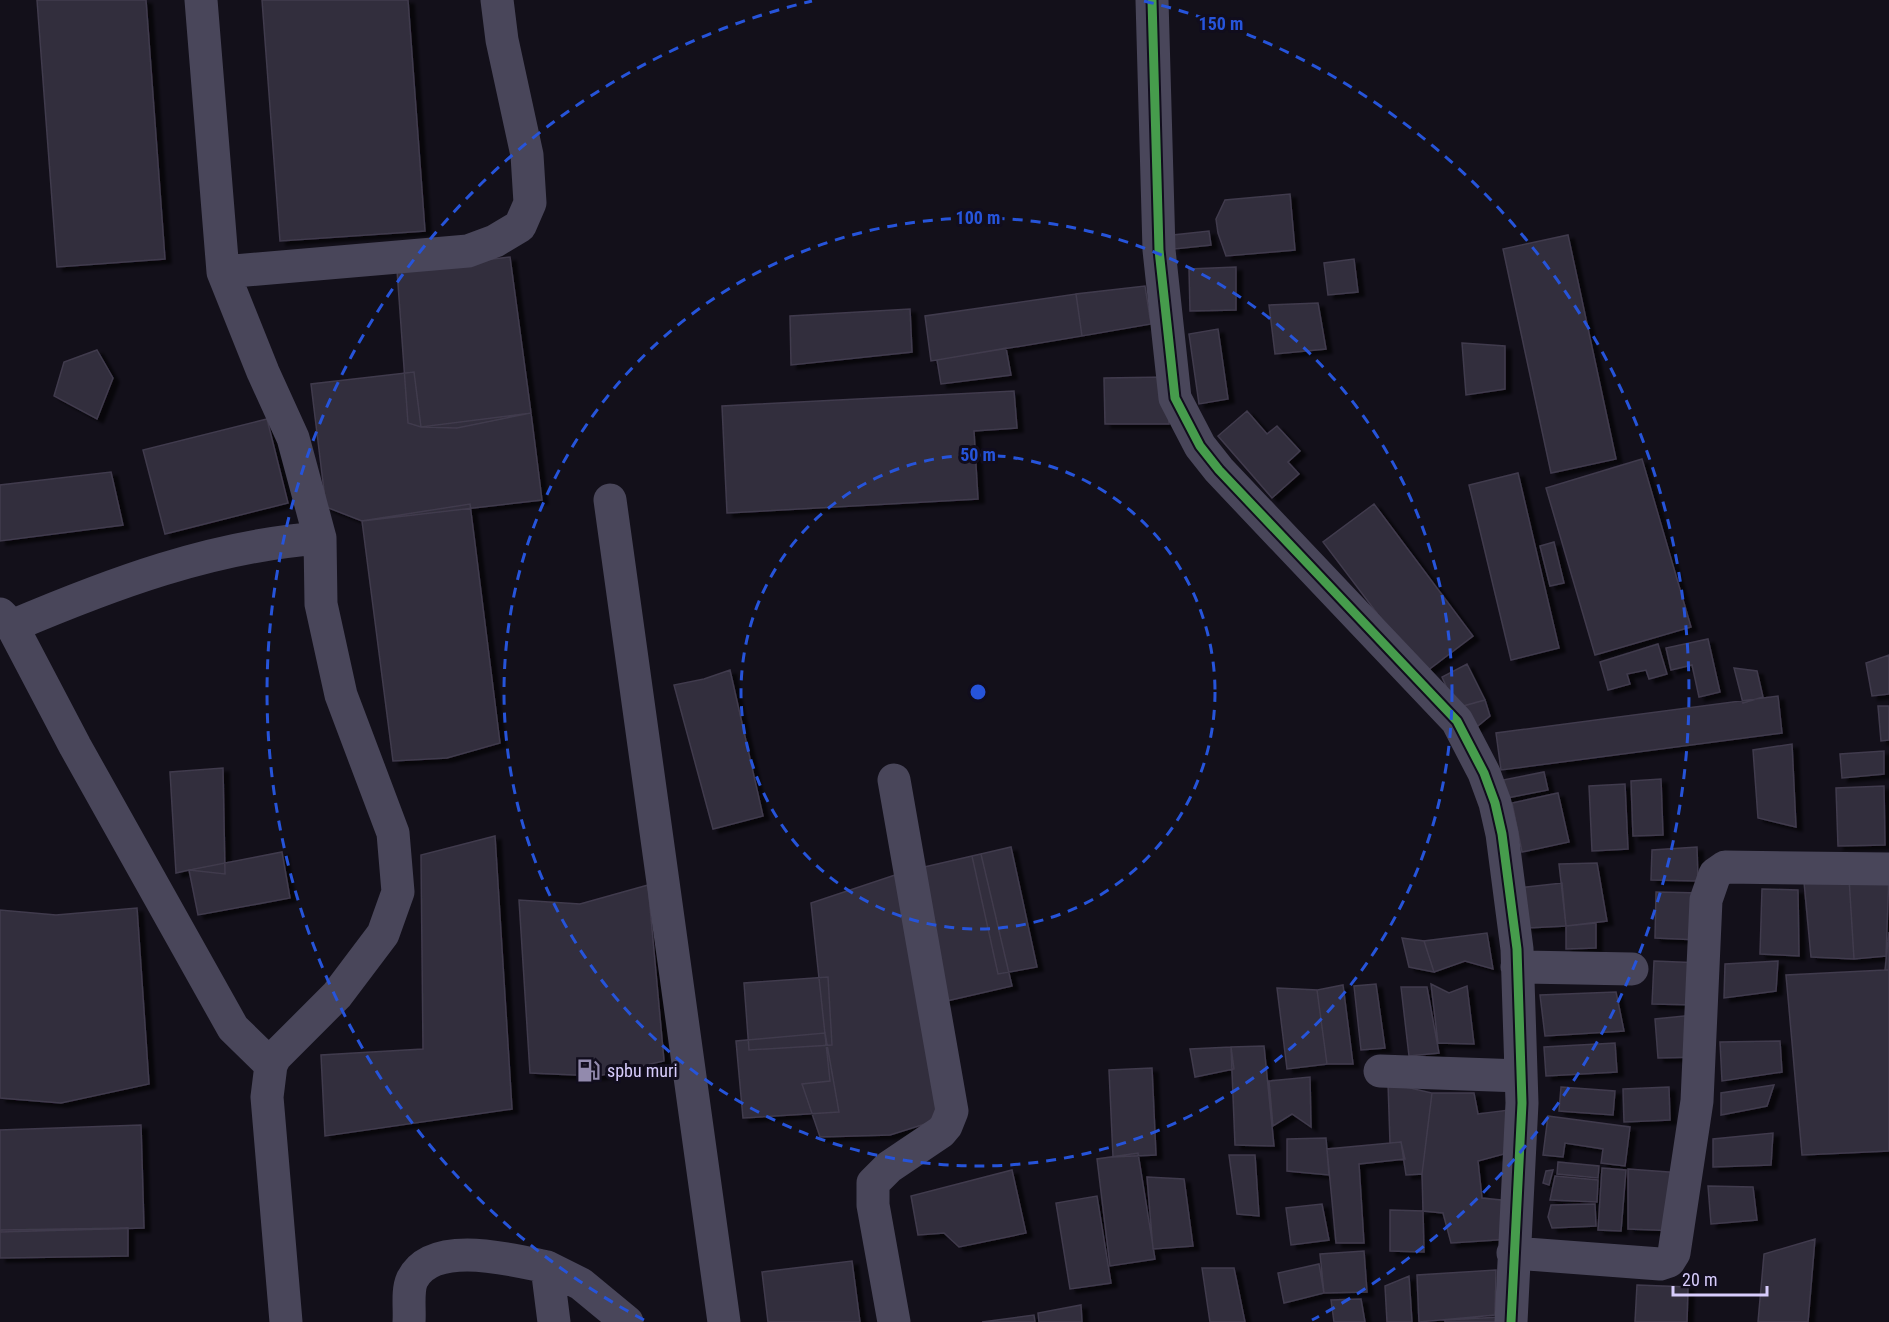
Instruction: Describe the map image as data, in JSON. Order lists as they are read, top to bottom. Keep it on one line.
{"places":{"fuel station":["spbu muri"]},"scale_bar":"20 m","rings":["150 m","100 m","50 m"]}
